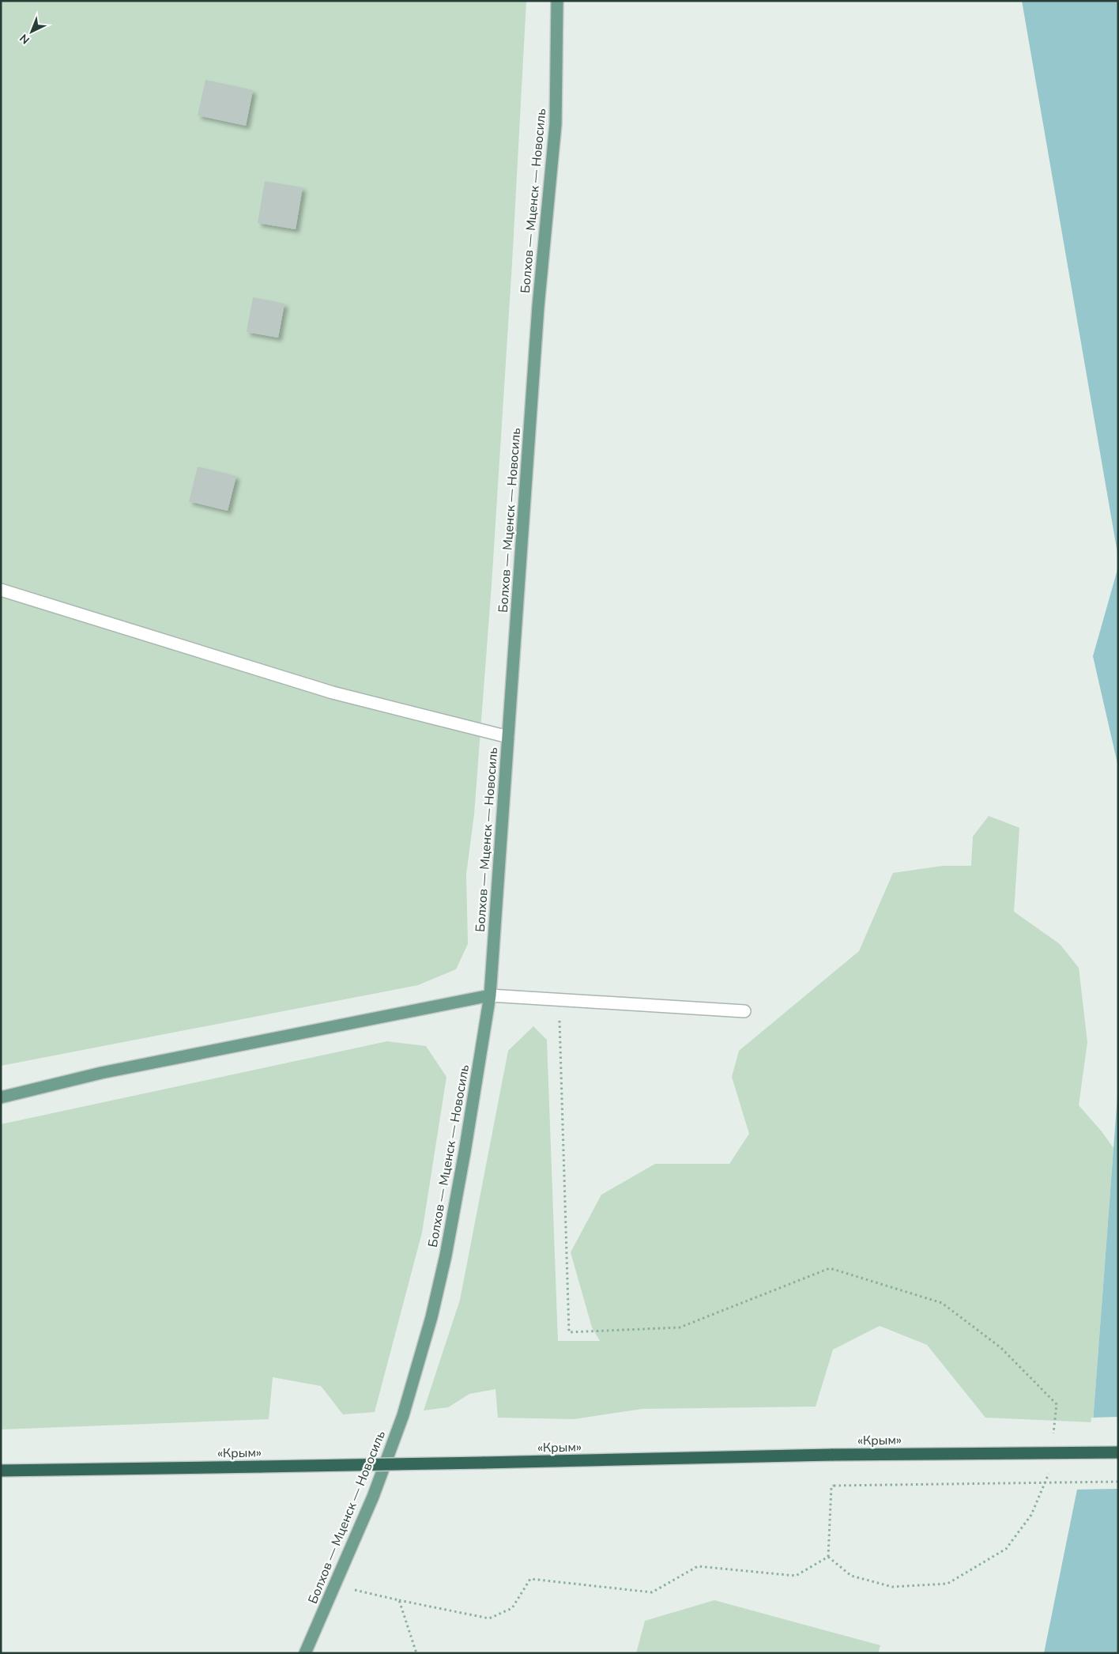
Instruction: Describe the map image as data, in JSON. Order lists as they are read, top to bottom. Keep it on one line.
{"streets":{"highway":["«Крым»"],"main road":["Болхов — Мценск — Новосиль"]},"north":"bottom left"}
